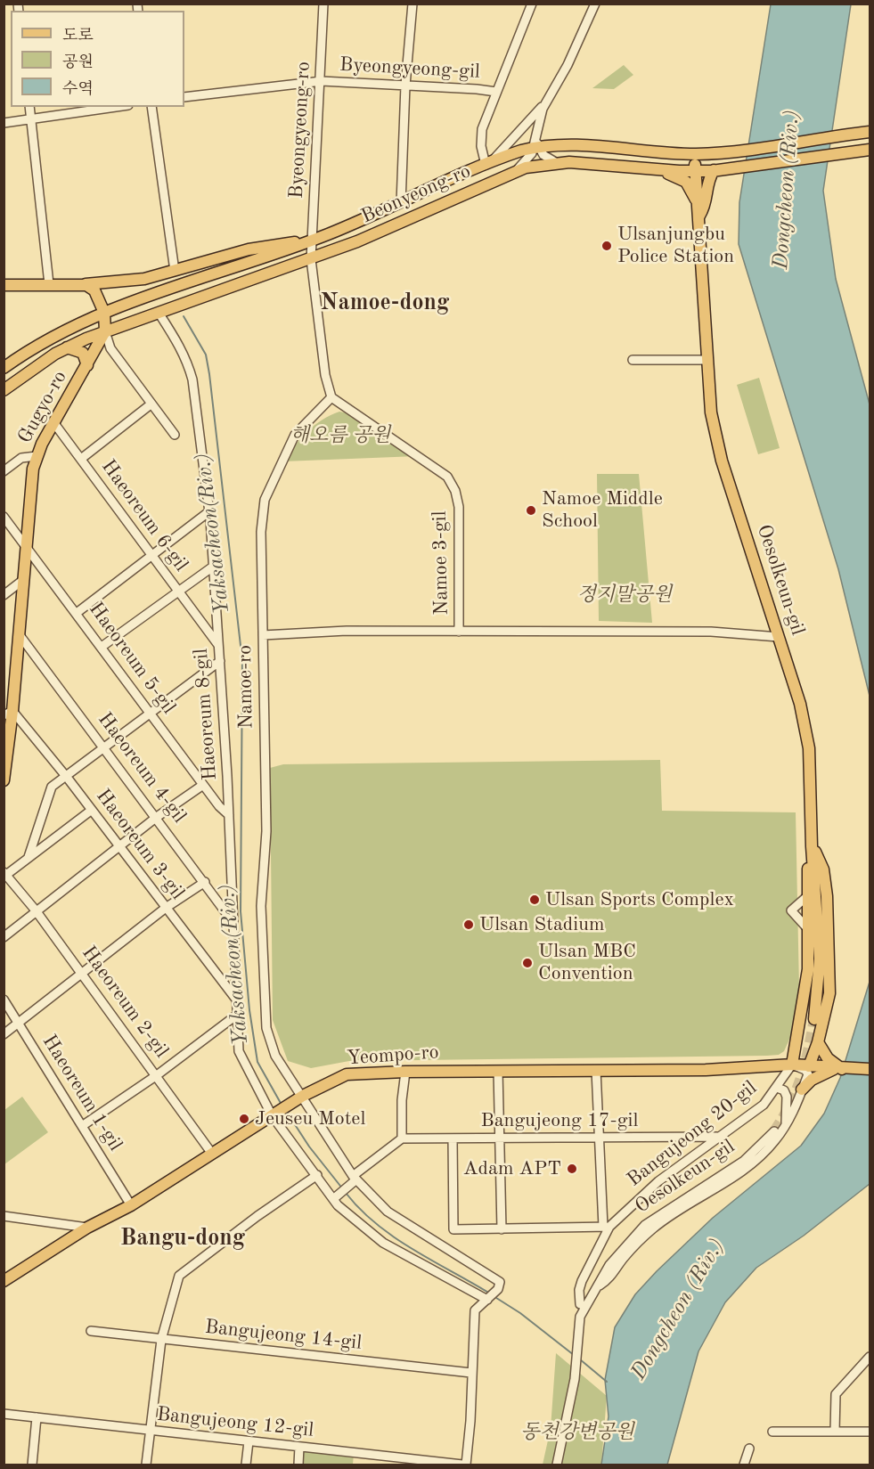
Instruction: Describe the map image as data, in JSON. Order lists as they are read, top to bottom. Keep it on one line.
{"streets":{"main road":["Beonyeong-ro","Gugyo-ro","Oesolkeun-gil","Yeompo-ro"],"street":["Byeongyeong-gil","Byeongyeong-ro","Haeoreum 6-gil","Namoe 3-gil","Haeoreum 5-gil","Namoe-ro","Haeoreum 8-gil","Haeoreum 4-gil","Haeoreum 3-gil","Haeoreum 2-gil","Haeoreum 1-gil","Bangujeong 17-gil","Bangujeong 20-gil","Bangujeong 14-gil","Bangujeong 12-gil"]},"crossings":[["Byeongyeong-gil","Byeongyeong-ro"],["Byeongyeong-ro","Beonyeong-ro"],["Beonyeong-ro","Gugyo-ro"],["Beonyeong-ro","Oesolkeun-gil"],["Beonyeong-ro","Haeoreum 8-gil"],["Gugyo-ro","Haeoreum 6-gil"],["Gugyo-ro","Haeoreum 5-gil"],["Gugyo-ro","Haeoreum 4-gil"],["Gugyo-ro","Haeoreum 3-gil"],["Haeoreum 6-gil","Haeoreum 8-gil"],["Namoe 3-gil","Oesolkeun-gil"],["Namoe 3-gil","Namoe-ro"],["Haeoreum 5-gil","Haeoreum 8-gil"],["Namoe-ro","Haeoreum 8-gil"],["Namoe-ro","Yeompo-ro"],["Haeoreum 8-gil","Haeoreum 4-gil"],["Haeoreum 8-gil","Haeoreum 3-gil"],["Haeoreum 8-gil","Yeompo-ro"],["Haeoreum 3-gil","Haeoreum 2-gil"],["Haeoreum 2-gil","Yeompo-ro"],["Yeompo-ro","Haeoreum 1-gil"],["Yeompo-ro","Bangujeong 20-gil"],["Bangujeong 17-gil","Bangujeong 20-gil"]],"districts":["Namoe-dong","Bangu-dong"],"water":["Dongcheon (Riv.)","Yaksacheon(Riv.)"],"parks":["해오름 공원","정지말공원","동천강변공원"],"places":["Ulsanjungbu Police Station","Namoe Middle School","Ulsan Sports Complex","Ulsan Stadium","Ulsan MBC Convention","Jeuseu Motel","Adam APT"],"legend":["도로","공원","수역"]}
